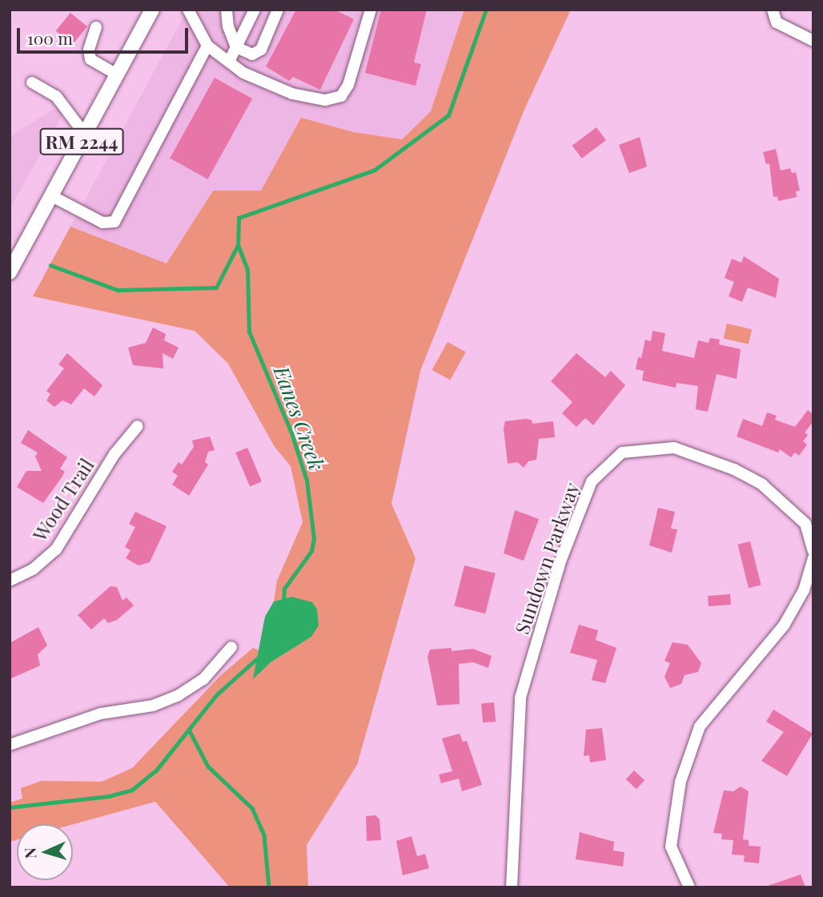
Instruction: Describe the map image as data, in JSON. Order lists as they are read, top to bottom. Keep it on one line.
{"streets":{"main road":["RM 2244"],"street":["Wood Trail","Sundown Parkway"]},"water":["Eanes Creek"],"scale_bar":"100 m","north":"left"}
